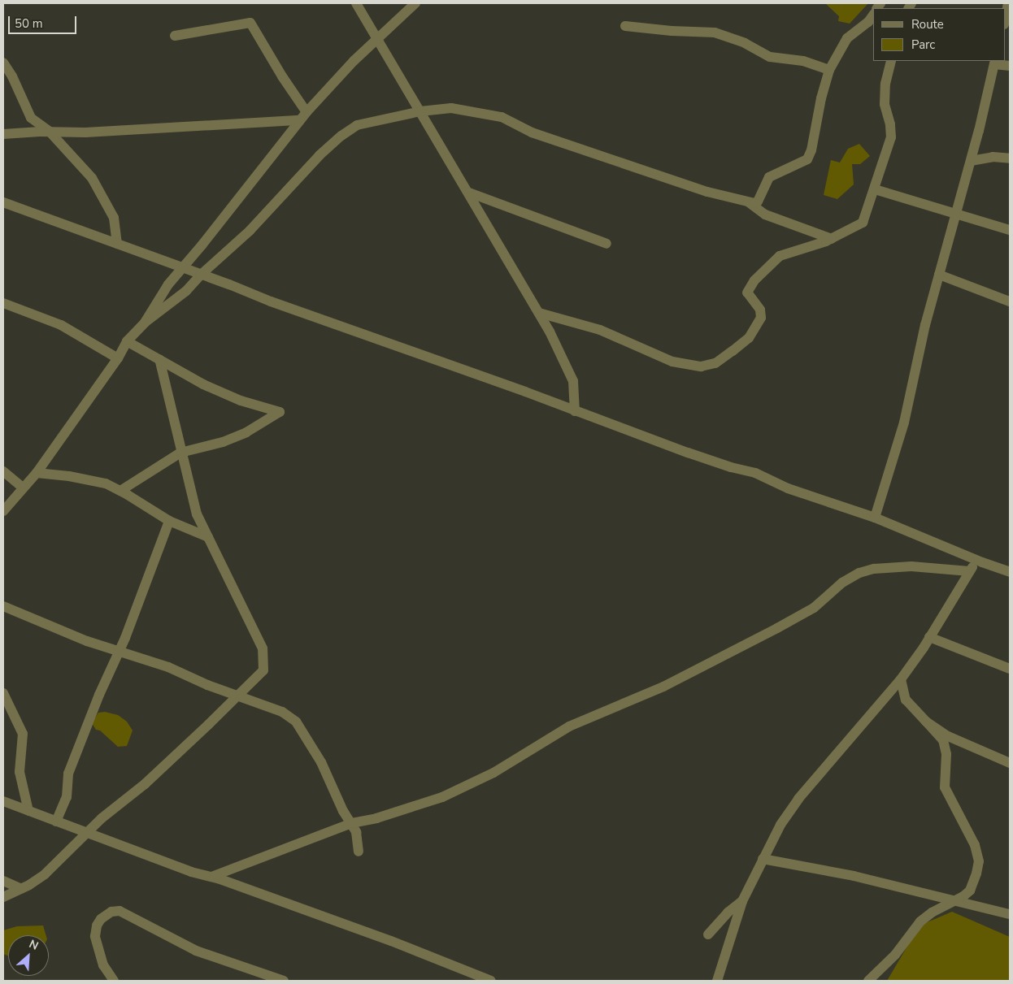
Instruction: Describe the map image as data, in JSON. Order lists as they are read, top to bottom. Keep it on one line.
{"legend":["Route","Parc"],"scale_bar":"50 m","north":"top right"}
